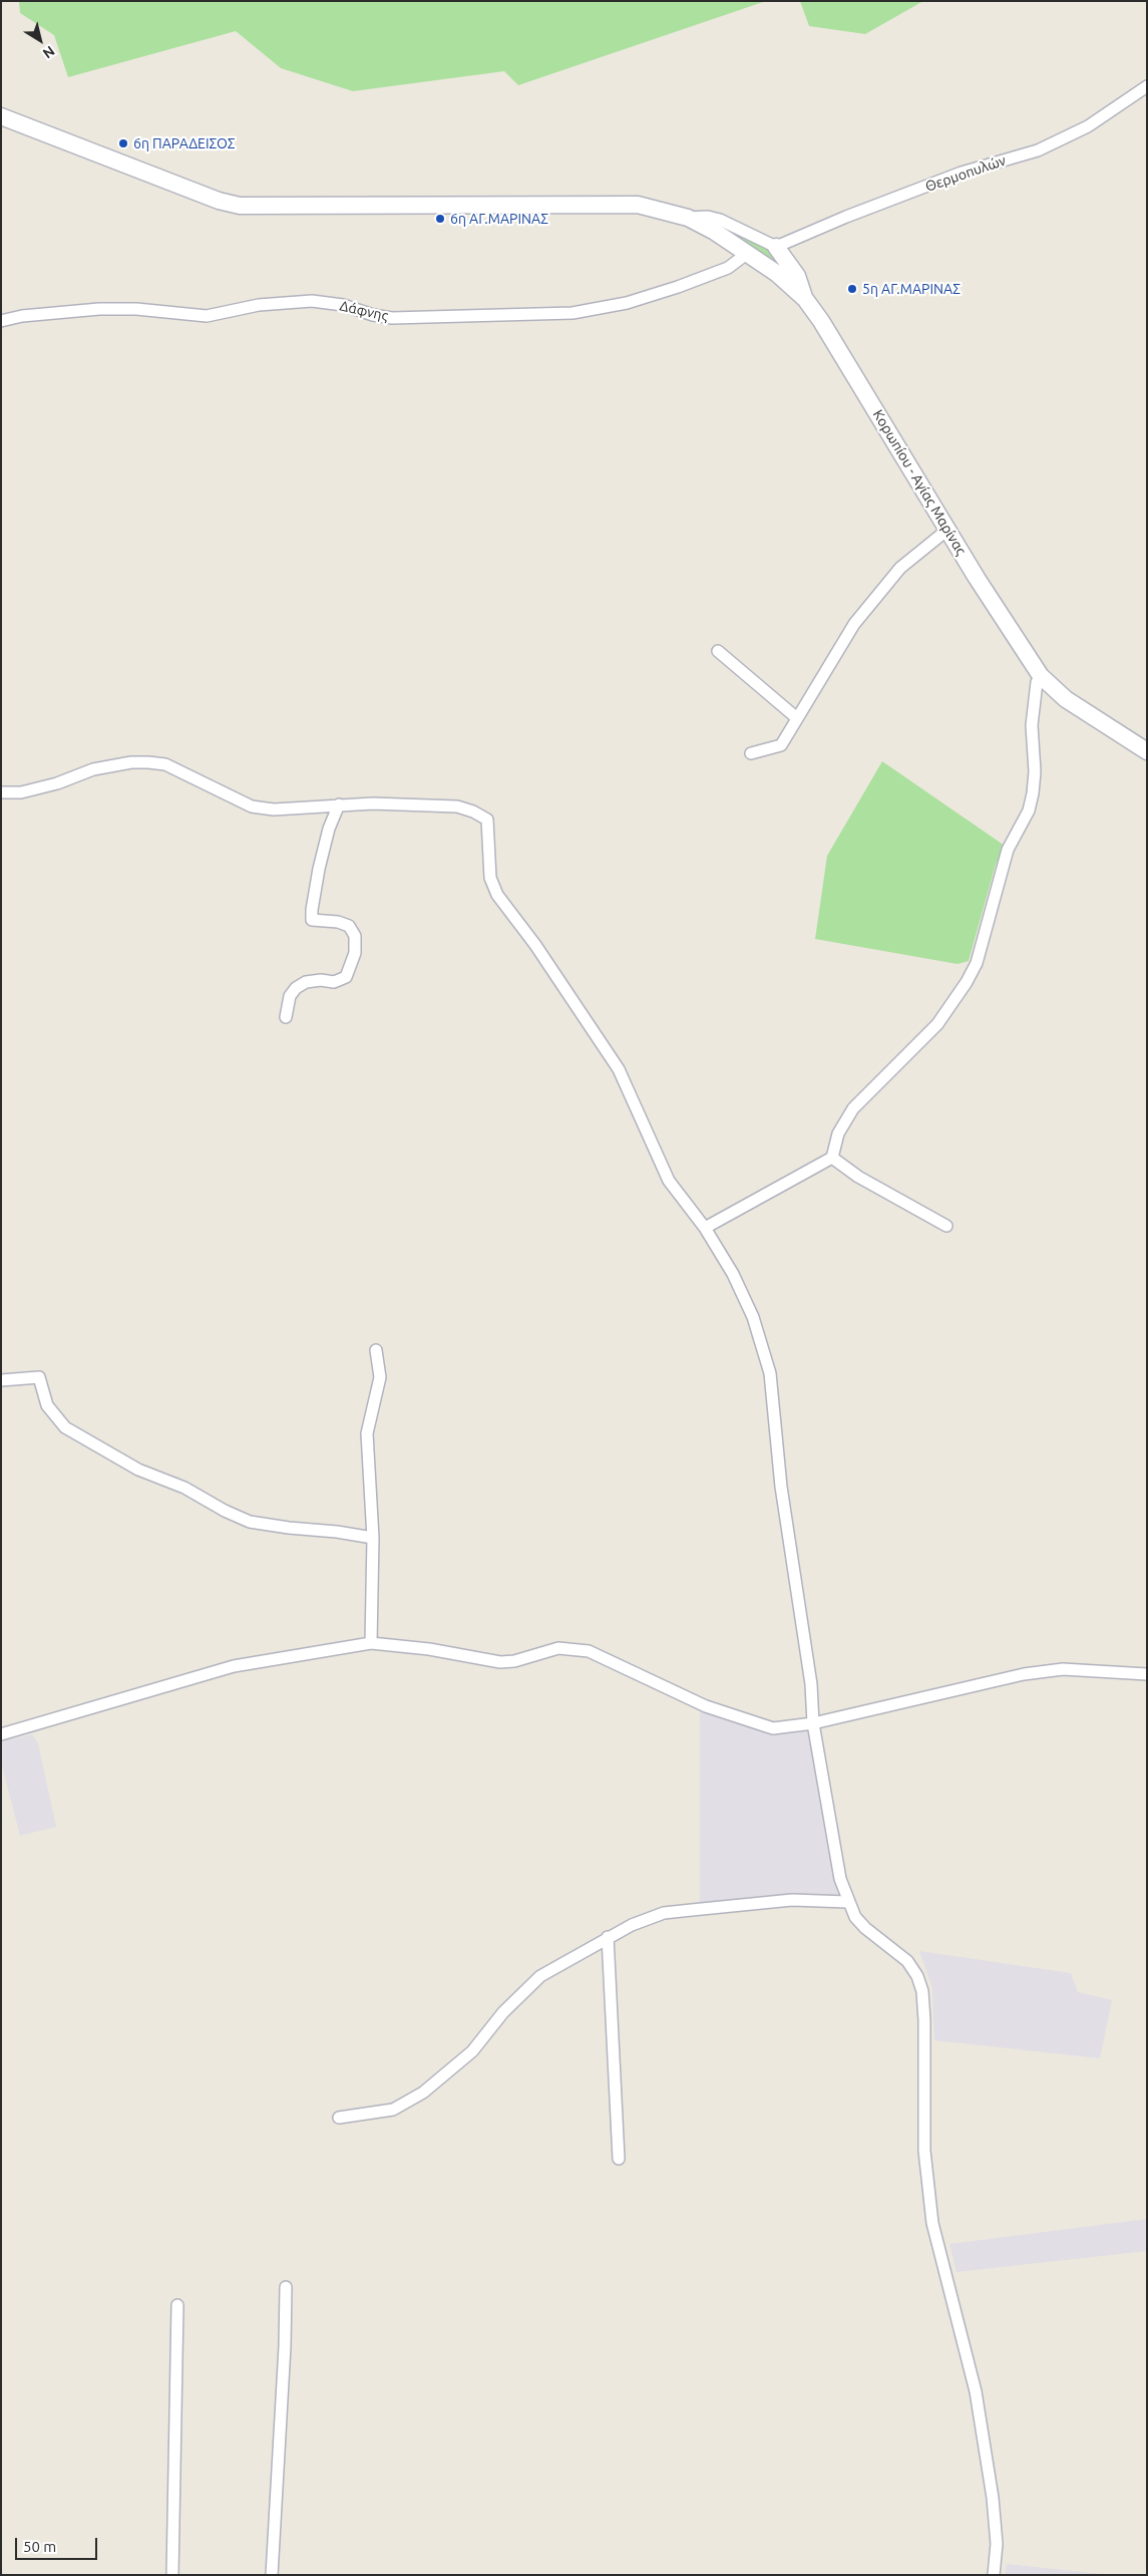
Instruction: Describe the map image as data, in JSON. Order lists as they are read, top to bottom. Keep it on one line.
{"streets":{"main road":["Κορωπίου - Αγίας Μαρίνας"],"street":["Θερμοπυλών","Δάφνης"]},"crossings":[["Δάφνης","Κορωπίου - Αγίας Μαρίνας"]],"places":["6η ΠΑΡΑΔΕΙΣΟΣ","6η ΑΓ.ΜΑΡΙΝΑΣ","5η ΑΓ.ΜΑΡΙΝΑΣ"],"scale_bar":"50 m","north":"bottom right"}
